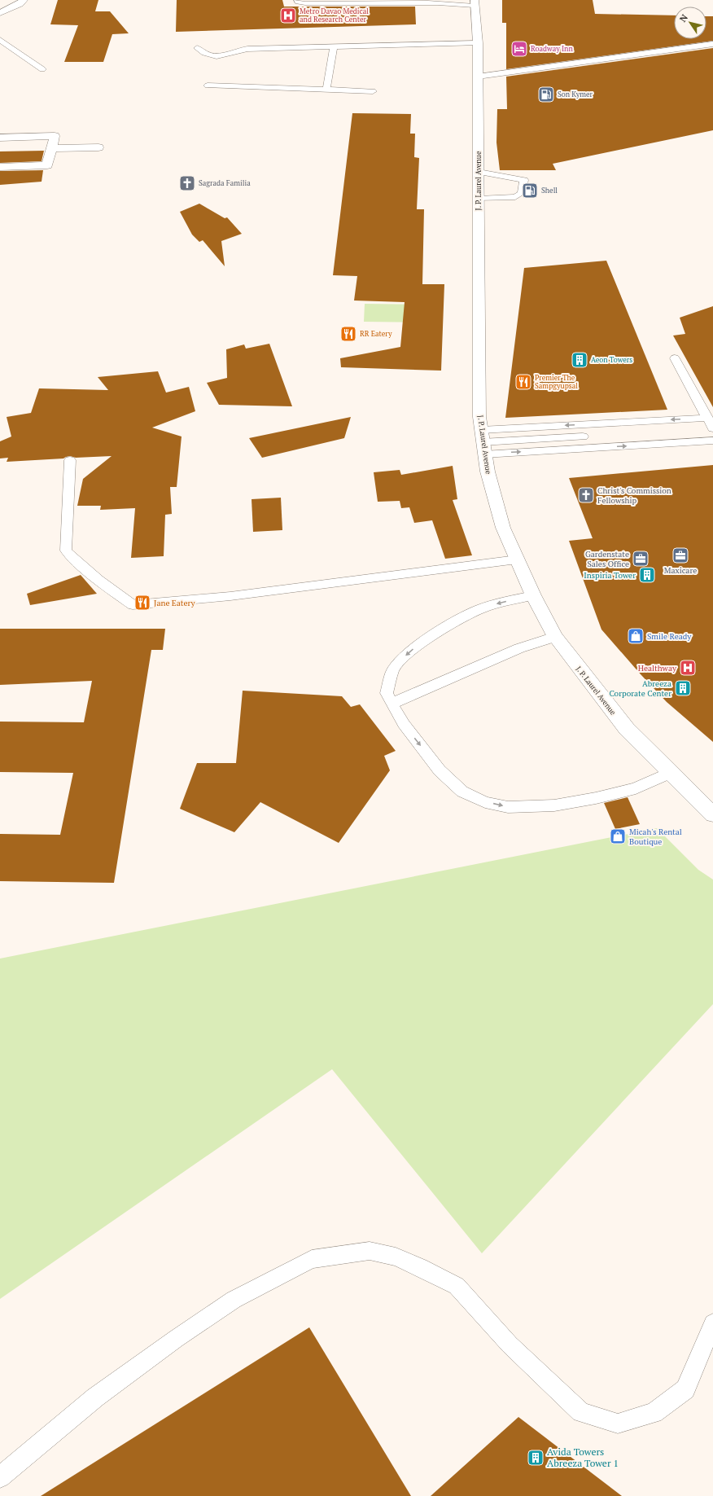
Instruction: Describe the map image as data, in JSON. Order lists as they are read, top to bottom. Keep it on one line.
{"streets":{"main road":["J. P. Laurel Avenue"]},"places":{"hospital":["Metro Davao Medical and Research Center","Healthway"],"hotel":["Roadway Inn"],"fuel station":["Son Kymer","Shell"],"church":["Sagrada Familia","Christ's Commission Fellowship"],"restaurant":["RR Eatery","Premier The Sampgyupsal","Jane Eatery"],"building":["Aeon Towers","Inspiria Tower","Abreeza Corporate Center","Avida Towers Abreeza Tower 1"],"office":["Maxicare","Gardenstate Sales Office"],"shop":["Smile Ready","Micah's Rental Boutique"]},"north":"top left"}
